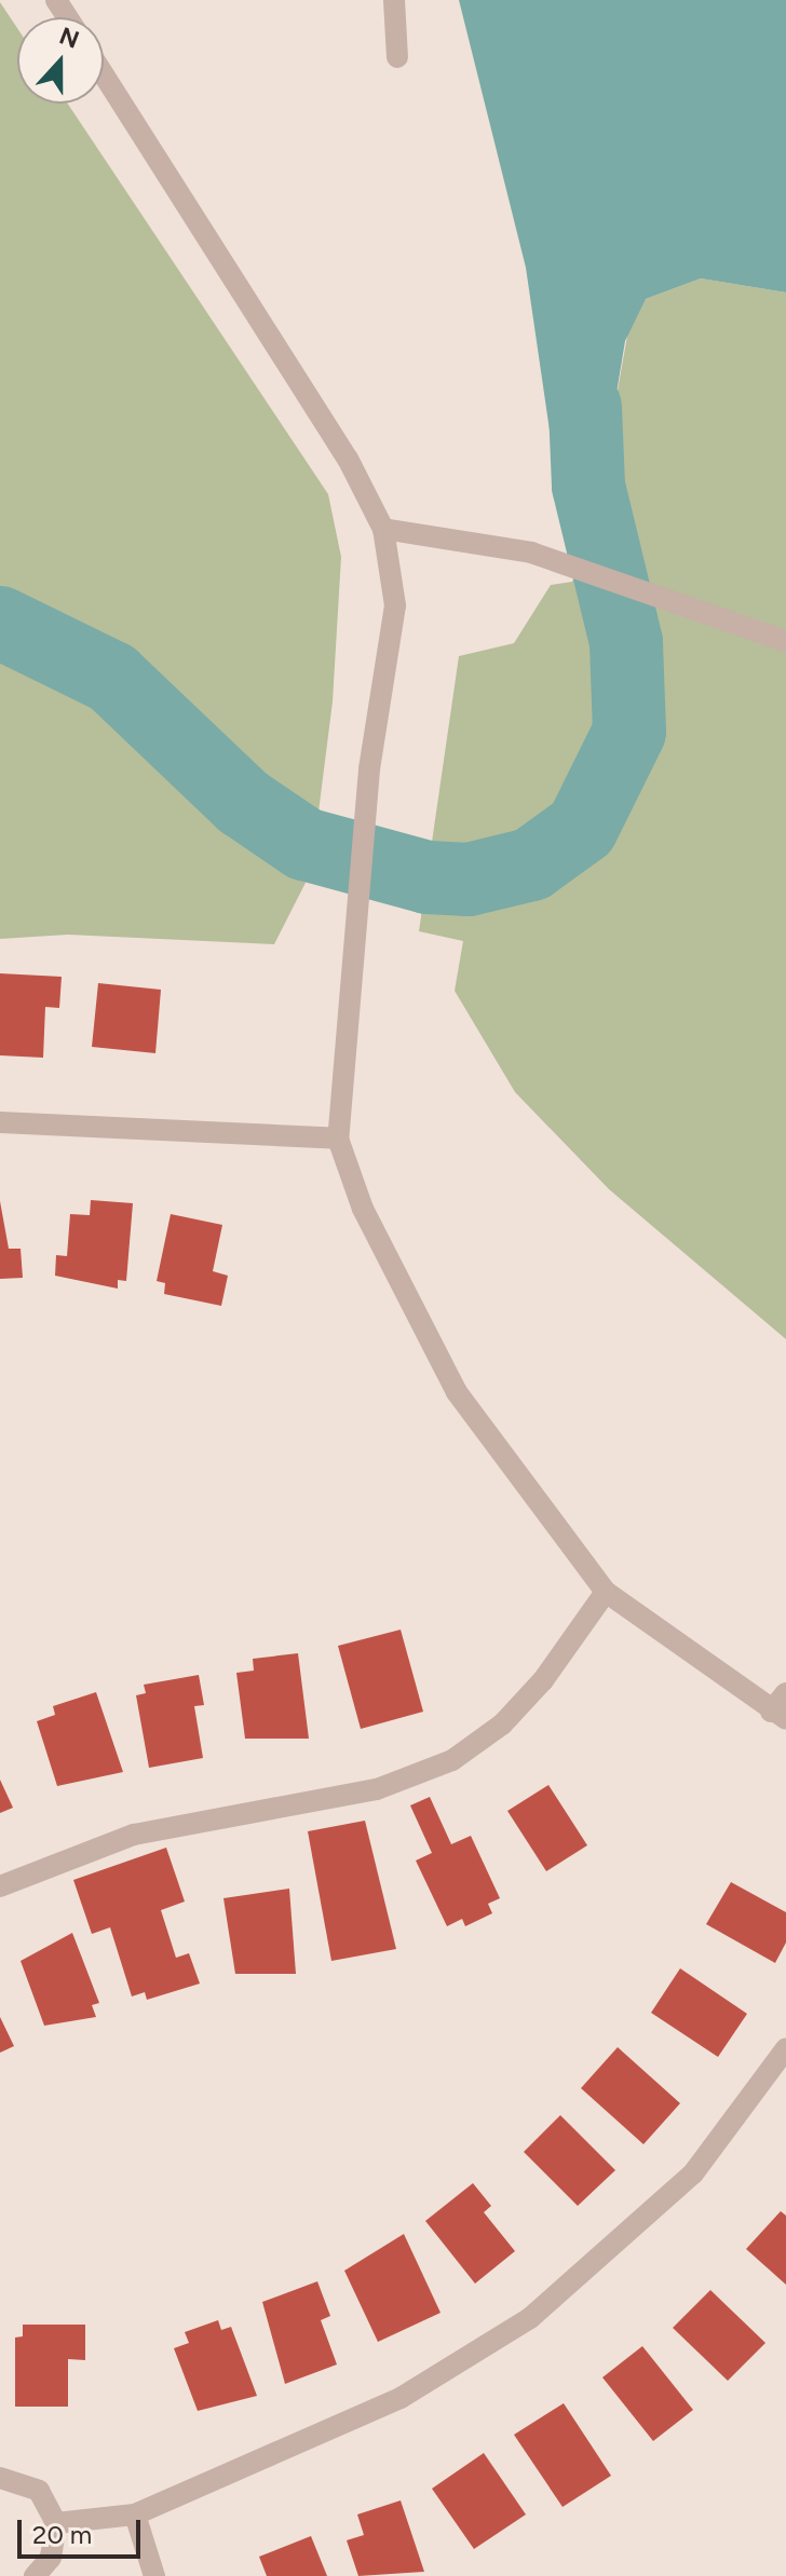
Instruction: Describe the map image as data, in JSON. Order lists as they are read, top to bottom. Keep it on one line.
{"scale_bar":"20 m","north":"top"}
